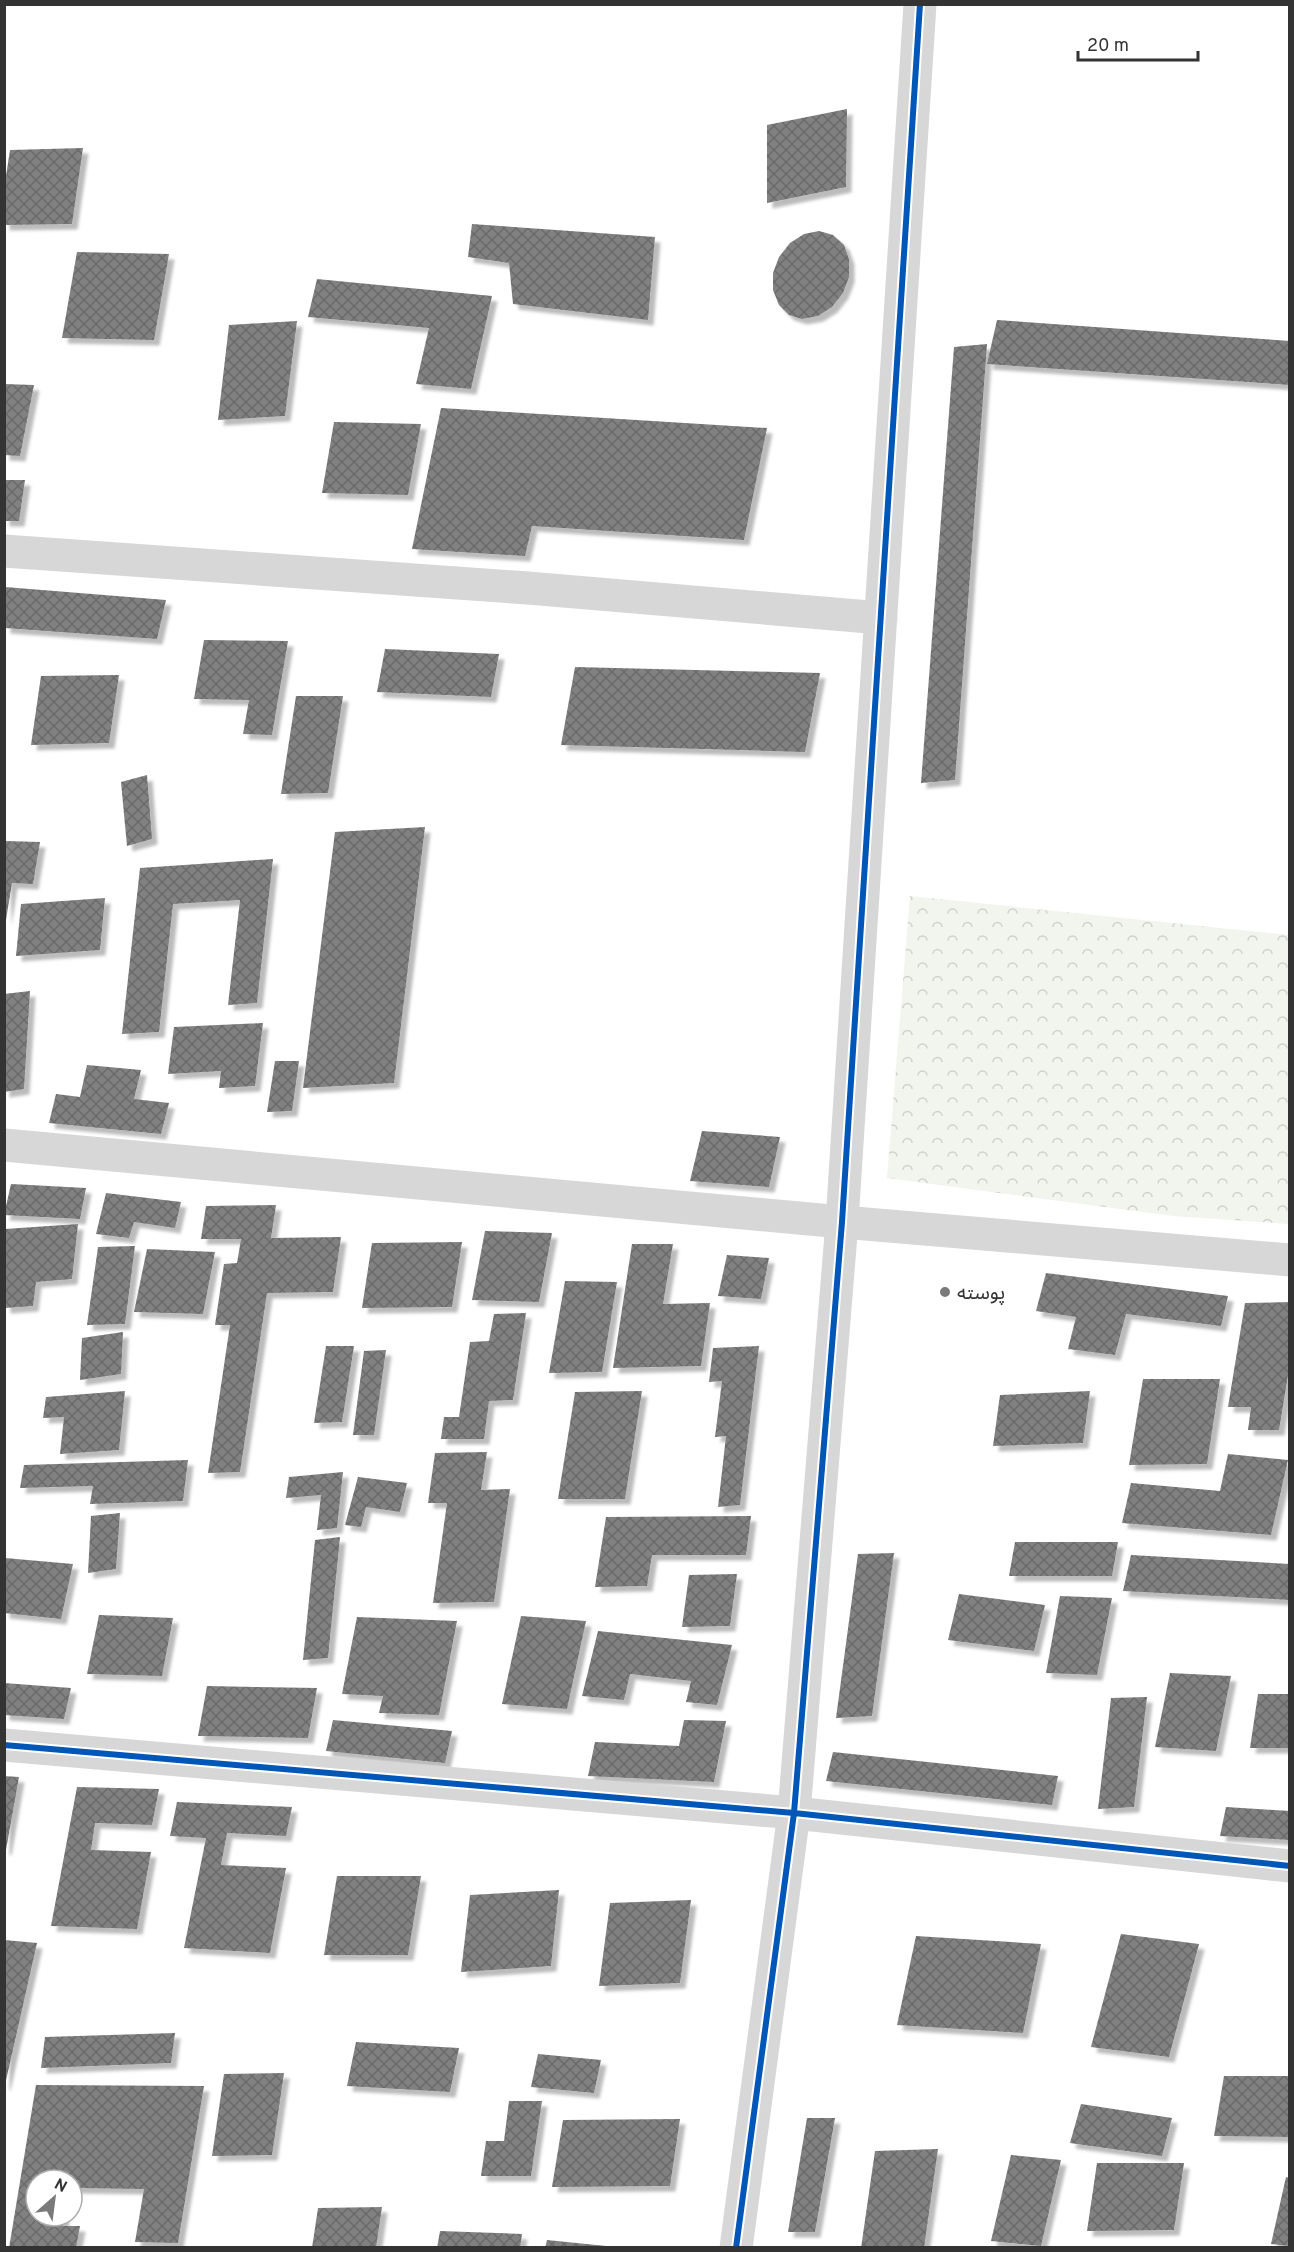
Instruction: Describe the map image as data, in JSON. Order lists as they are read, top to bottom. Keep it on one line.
{"places":["پوسته"],"scale_bar":"20 m","north":"top right"}
